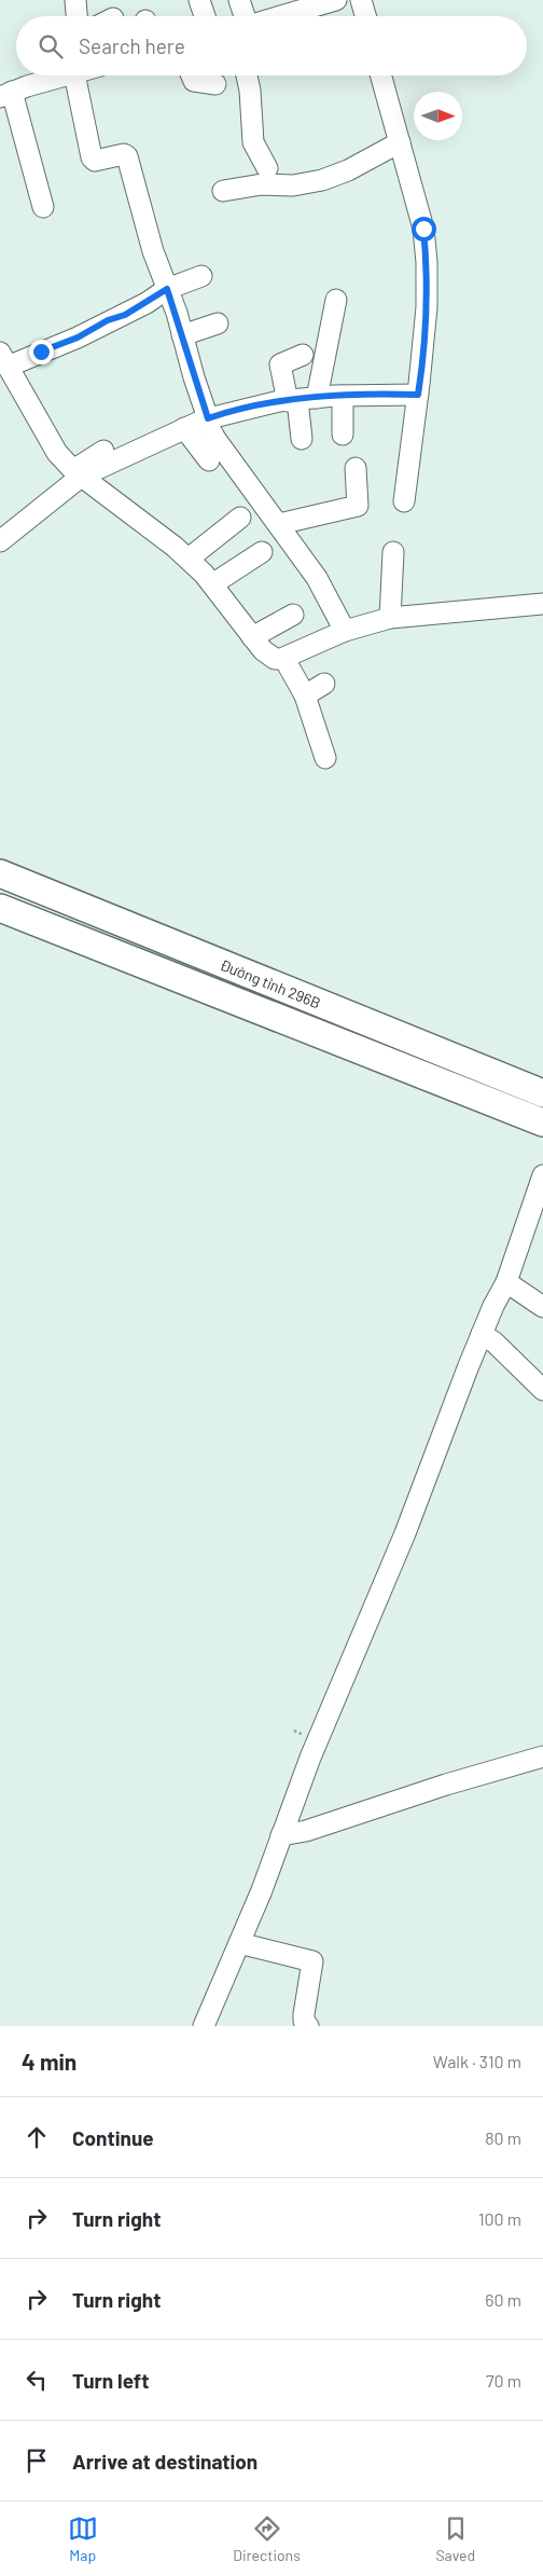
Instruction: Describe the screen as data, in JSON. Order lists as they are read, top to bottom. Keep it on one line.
{"streets":{"main road":["Đường tỉnh 296B"]},"north":"right","page":{"search":"Search here","heading":["4 min","Walk · 310 m"],"list":[["Continue","80 m"],["Turn right","100 m"],["Turn right","60 m"],["Turn left","70 m"],"Arrive at destination"],"nav":["Map","Directions","Saved"]}}
